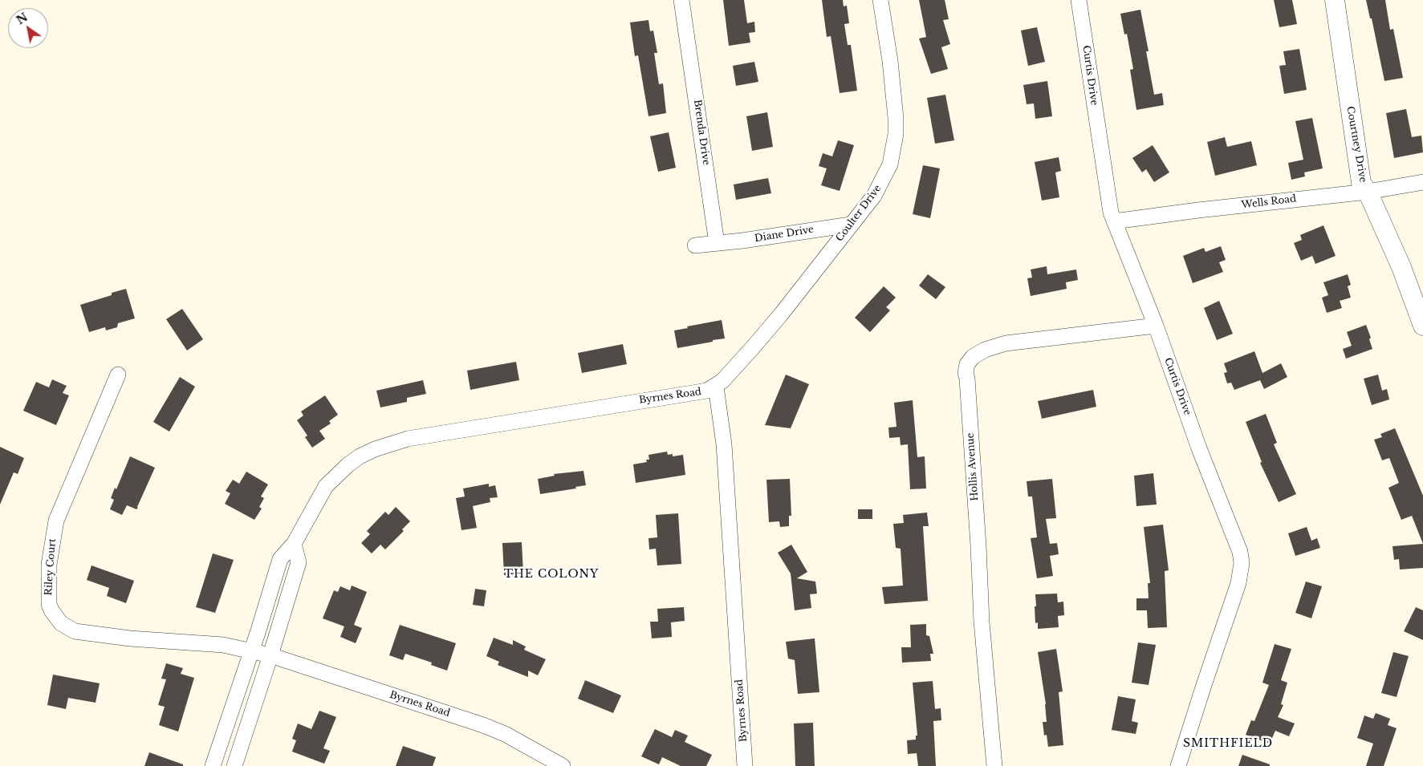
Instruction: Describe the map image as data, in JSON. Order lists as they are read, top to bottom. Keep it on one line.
{"streets":{"street":["Curtis Drive","Brenda Drive","Courtney Drive","Wells Road","Coulter Drive","Diane Drive","Byrnes Road","Hollis Avenue","Riley Court"]},"crossings":[["Curtis Drive","Wells Road"],["Curtis Drive","Hollis Avenue"],["Brenda Drive","Diane Drive"],["Courtney Drive","Wells Road"],["Coulter Drive","Diane Drive"],["Coulter Drive","Byrnes Road"],["Byrnes Road","Riley Court"]],"districts":["THE COLONY","SMITHFIELD"],"north":"top left"}
